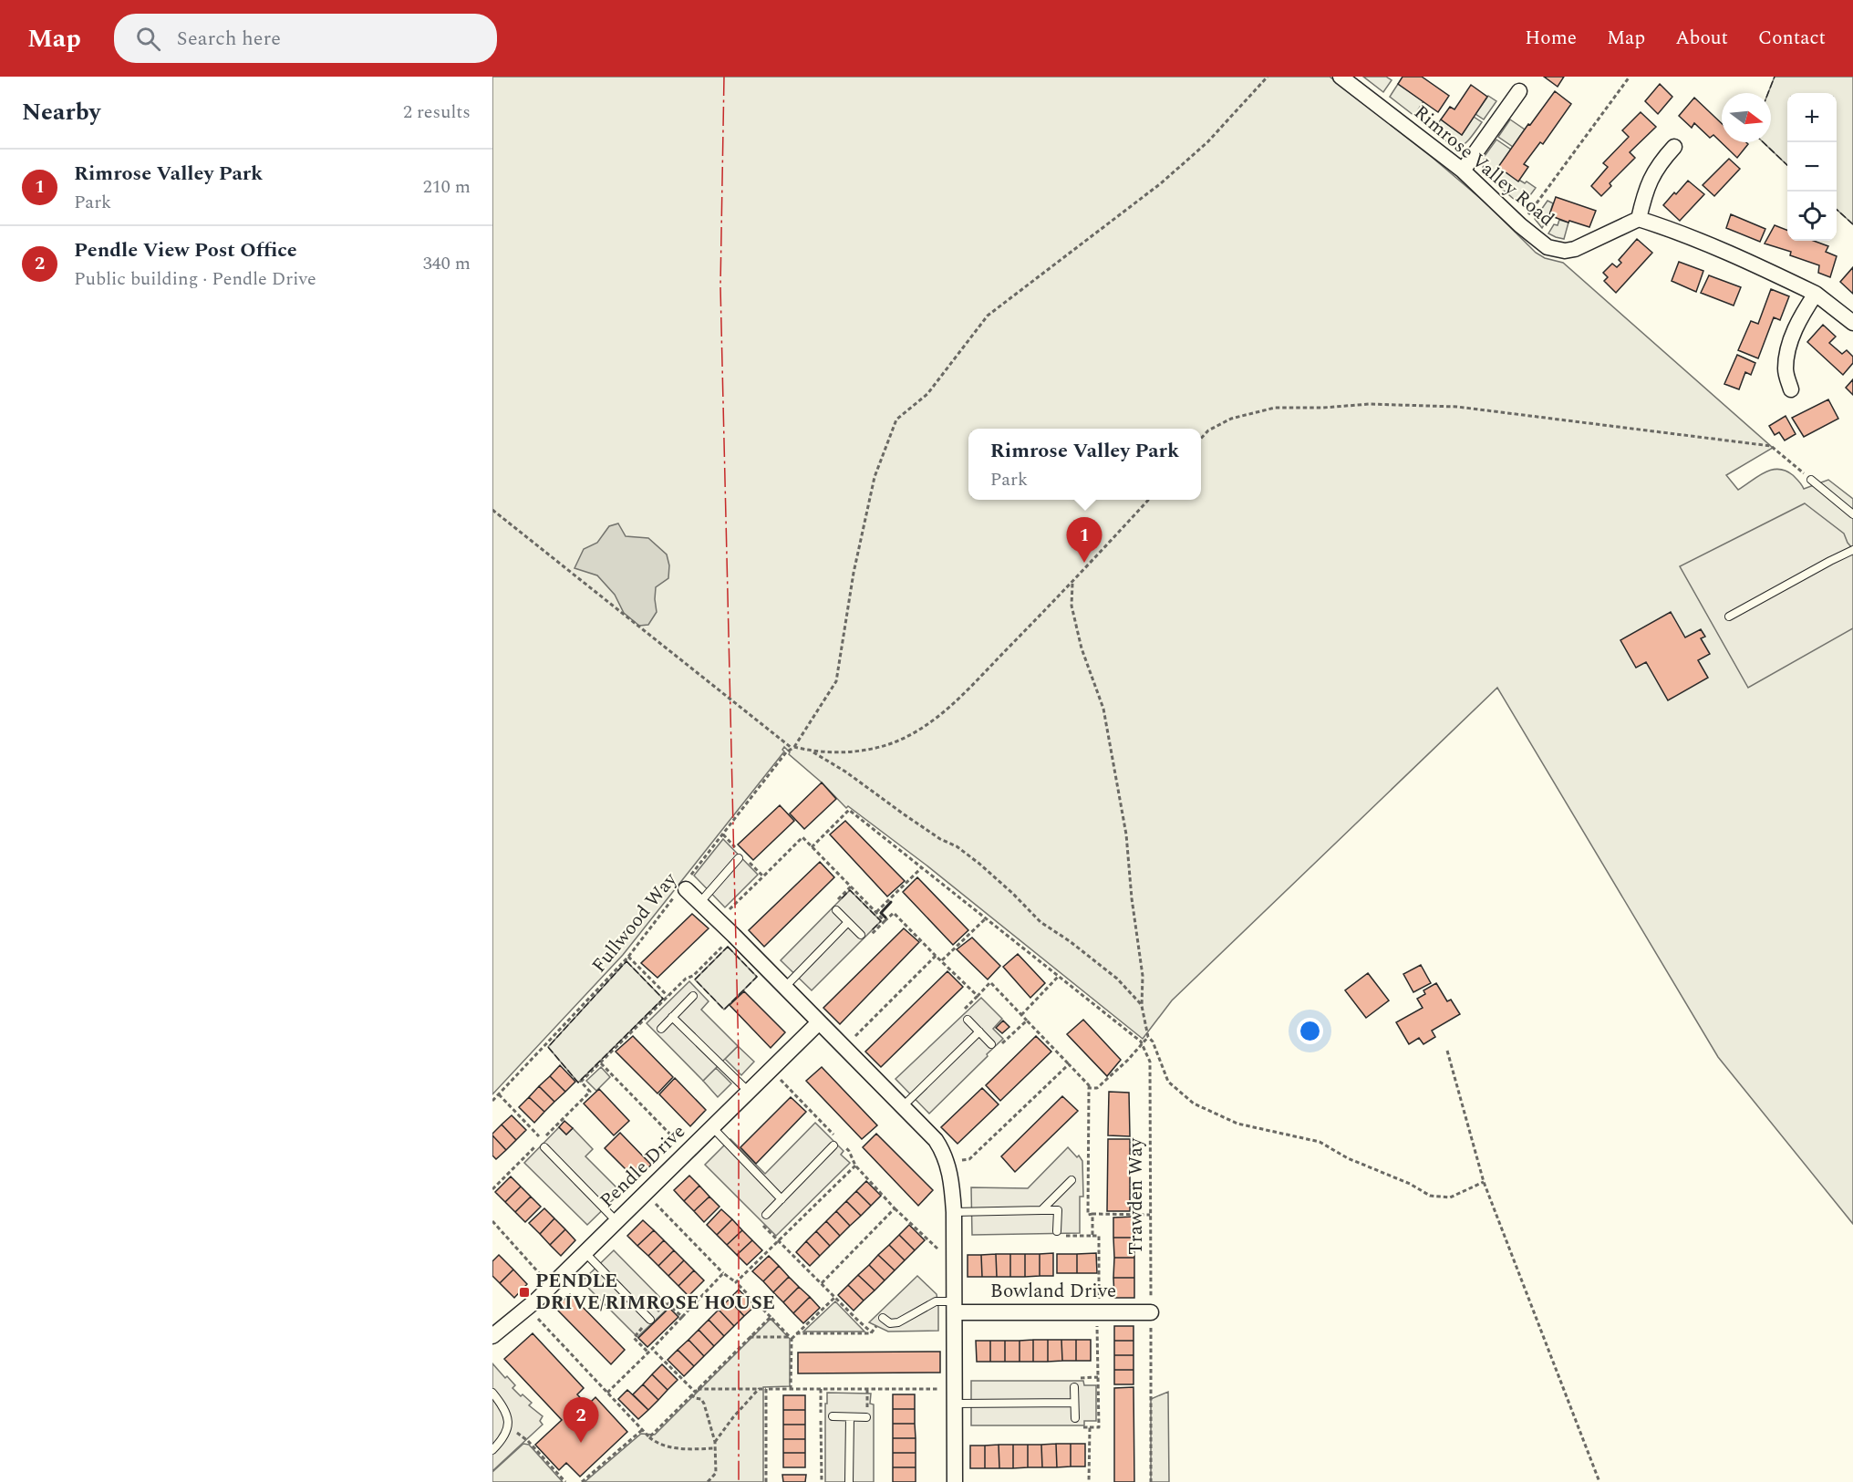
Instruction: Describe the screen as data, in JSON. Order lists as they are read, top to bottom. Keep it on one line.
{"streets":{"street":["Rimrose Valley Road","Pendle Drive","Bowland Drive"],"path":["Fullwood Way","Trawden Way"]},"crossings":[["Trawden Way","Bowland Drive"]],"places":{"transit":["PENDLE DRIVE/RIMROSE HOUSE"]},"north":"right","page":{"header":"Map","search":"Search here","nav":["Home","Map","About","Contact"],"heading":["Nearby","2 results"],"map_buttons":["+","−"],"list":[{"mark":"1","name":"Rimrose Valley Park","note":"Park","value":"210 m"},{"mark":"2","name":"Pendle View Post Office","note":"Public building · Pendle Drive","value":"340 m"}],"popup":["Rimrose Valley Park","Park"],"pins":["1","2"]}}
